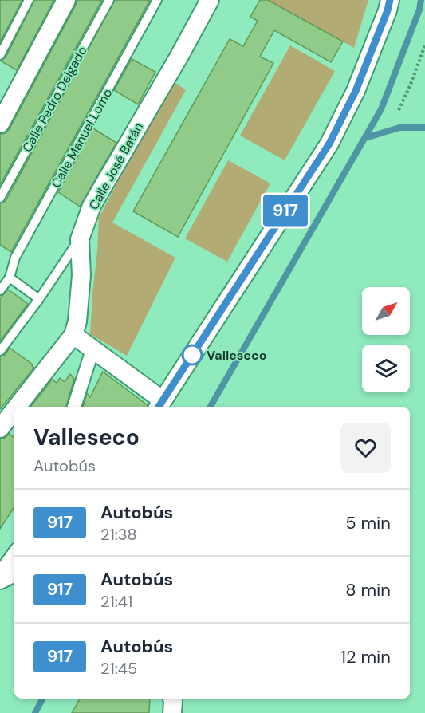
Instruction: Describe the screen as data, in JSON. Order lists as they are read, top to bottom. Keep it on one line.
{"streets":{"street":["Calle José Batán"],"lane":["Calle Pedro Delgado","Calle Manuel Lomo"]},"places":["Valleseco"],"lines":["bus line 917"],"north":"top right","page":{"on_map":"917","heading":["Valleseco","Autobús"],"list":[{"mark":"917","name":"Autobús","note":"21:38","value":"5 min"},{"mark":"917","name":"Autobús","note":"21:41","value":"8 min"},{"mark":"917","name":"Autobús","note":"21:45","value":"12 min"}]}}
